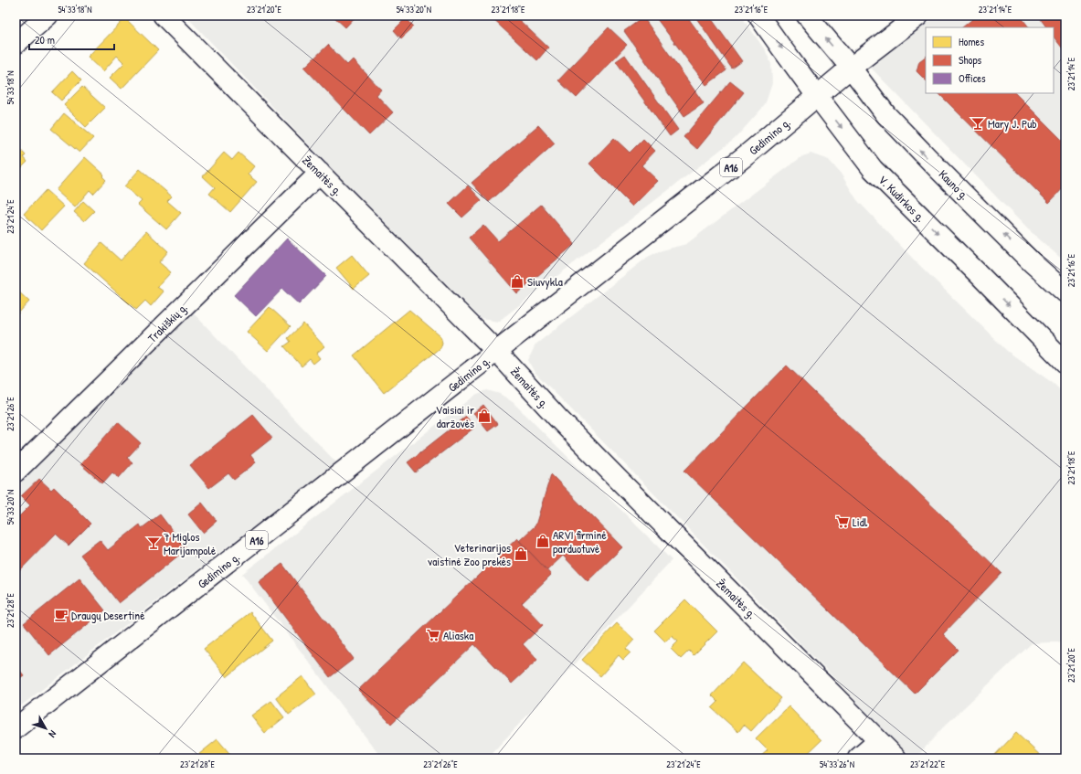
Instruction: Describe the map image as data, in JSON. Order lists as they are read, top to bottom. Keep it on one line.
{"streets":{"main road":["Gedimino g.","A16","Žemaitės g.","Kauno g.","V. Kudirkos g.","Trakiškių g."]},"crossings":[["Gedimino g.","Žemaitės g."],["Gedimino g.","Kauno g."],["Gedimino g.","V. Kudirkos g."],["Žemaitės g.","Trakiškių g."]],"one_way":["Kauno g.","V. Kudirkos g."],"places":{"bar":["Mary J. Pub","7 Miglos Marijampolė"],"shop":["Siuvykla","Vaisiai ir daržovės","ARVI firminė parduotuvė","Veterinarijos vaistinė Zoo prekės"],"supermarket":["Lidl","Aliaska"],"cafe":["Draugų Desertinė"]},"legend":["Homes","Shops","Offices"],"scale_bar":"20 m","north":"bottom right","coordinates":["54°33'18\"N","23°21'20\"E","54°33'20\"N","23°21'18\"E","23°21'16\"E","23°21'14\"E","23°21'24\"E","23°21'26\"E","23°21'28\"E","54°33'26\"N","23°21'22\"E"]}
